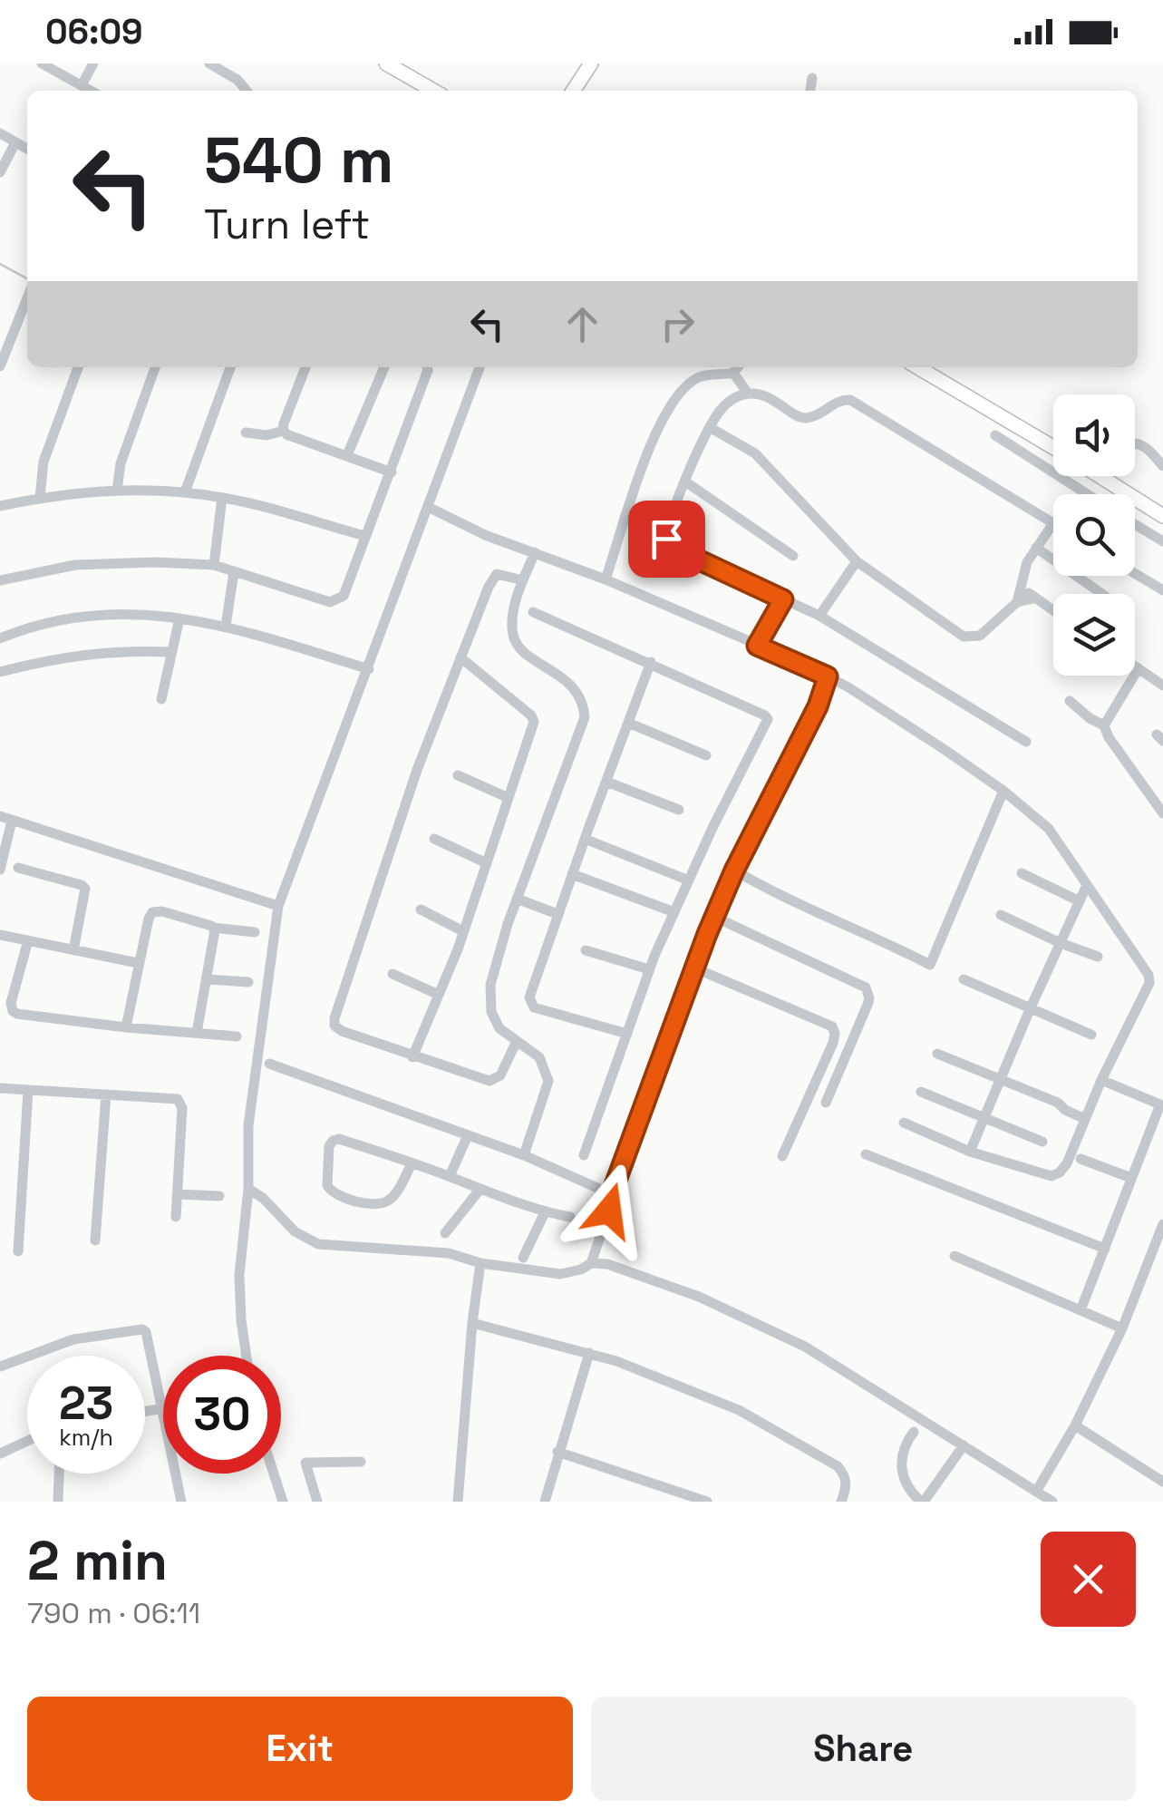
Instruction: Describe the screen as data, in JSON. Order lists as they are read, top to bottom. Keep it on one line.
{"page":{"status":"06:09","turn":["540 m","Turn left"],"speed":"23 km/h","limit":"30","heading":["2 min","790 m · 06:11"],"buttons":["Exit","Share"]}}
